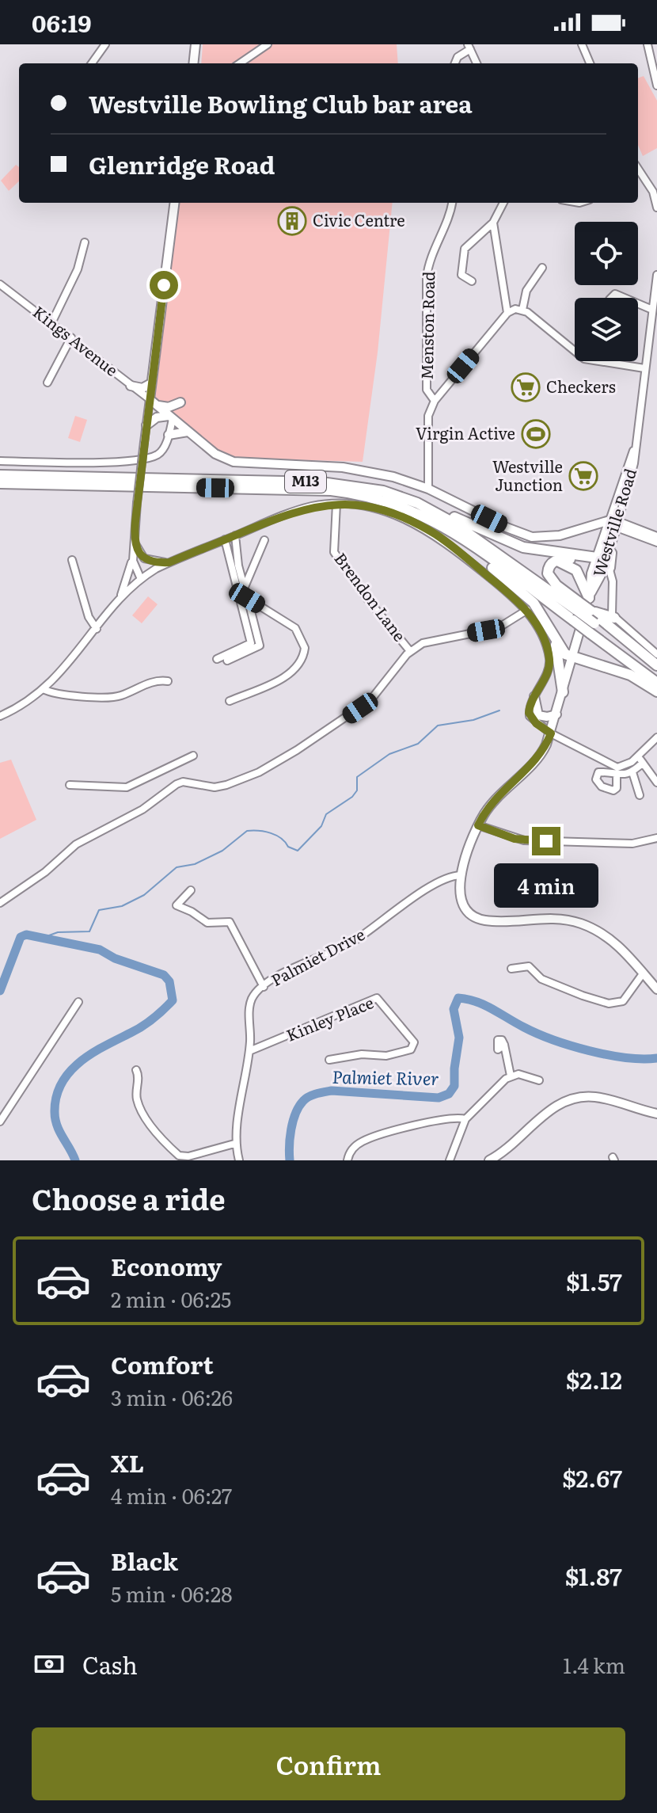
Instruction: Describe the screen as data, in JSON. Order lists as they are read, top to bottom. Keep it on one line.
{"streets":{"highway":["M13"],"main road":["Westville Road"],"street":["Menston Road","Kings Avenue","Brendon Lane","Palmiet Drive","Kinley Place"]},"crossings":[["M13","Westville Road"],["Westville Road","Palmiet Drive"],["Palmiet Drive","Kinley Place"]],"water":["Palmiet River"],"places":{"building":["Civic Centre"],"supermarket":["Checkers","Westville Junction"],"sports":["Virgin Active"]},"page":{"status":"06:19","banner":["Westville Bowling Club bar area","Glenridge Road"],"bubble":"4 min","heading":"Choose a ride","list":[{"name":"Economy","note":"2 min · 06:25","value":"$1.57"},{"name":"Comfort","note":"3 min · 06:26","value":"$2.12"},{"name":"XL","note":"4 min · 06:27","value":"$2.67"},{"name":"Black","note":"5 min · 06:28","value":"$1.87"}],"pay":["Cash","1.4 km"],"buttons":"Confirm"}}
